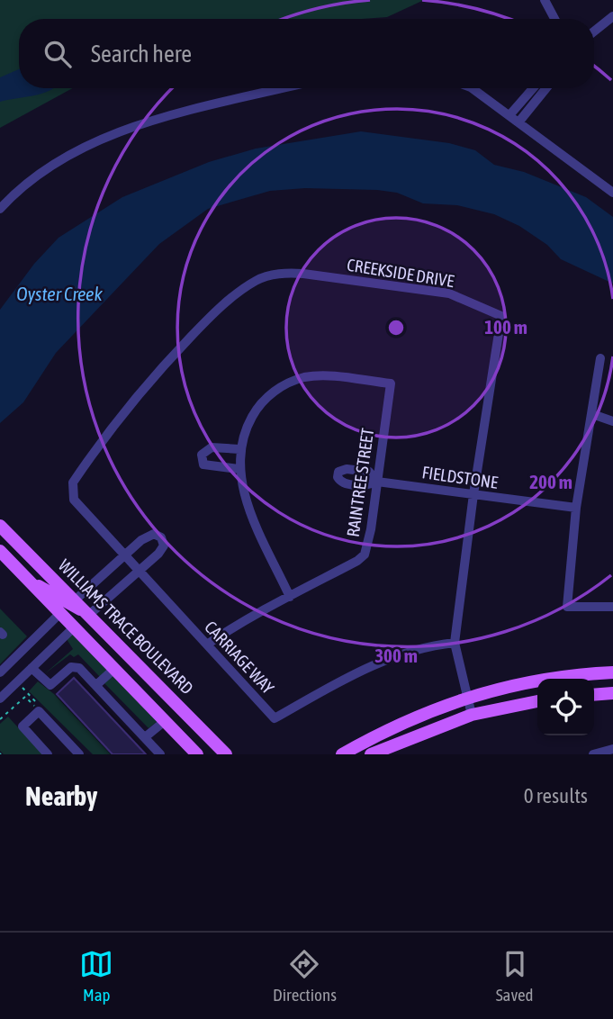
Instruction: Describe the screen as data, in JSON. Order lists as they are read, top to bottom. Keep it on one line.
{"streets":{"main road":["WILLIAMS TRACE BOULEVARD"],"street":["CREEKSIDE DRIVE","FIELDSTONE","RAINTREE STREET","CARRIAGE WAY"]},"crossings":[["CREEKSIDE DRIVE","FIELDSTONE"],["CREEKSIDE DRIVE","CARRIAGE WAY"],["FIELDSTONE","RAINTREE STREET"],["RAINTREE STREET","CARRIAGE WAY"]],"water":["Oyster Creek"],"page":{"search":"Search here","heading":["Nearby","0 results"],"nav":["Map","Directions","Saved"]},"rings":["100 m","200 m","300 m"]}
